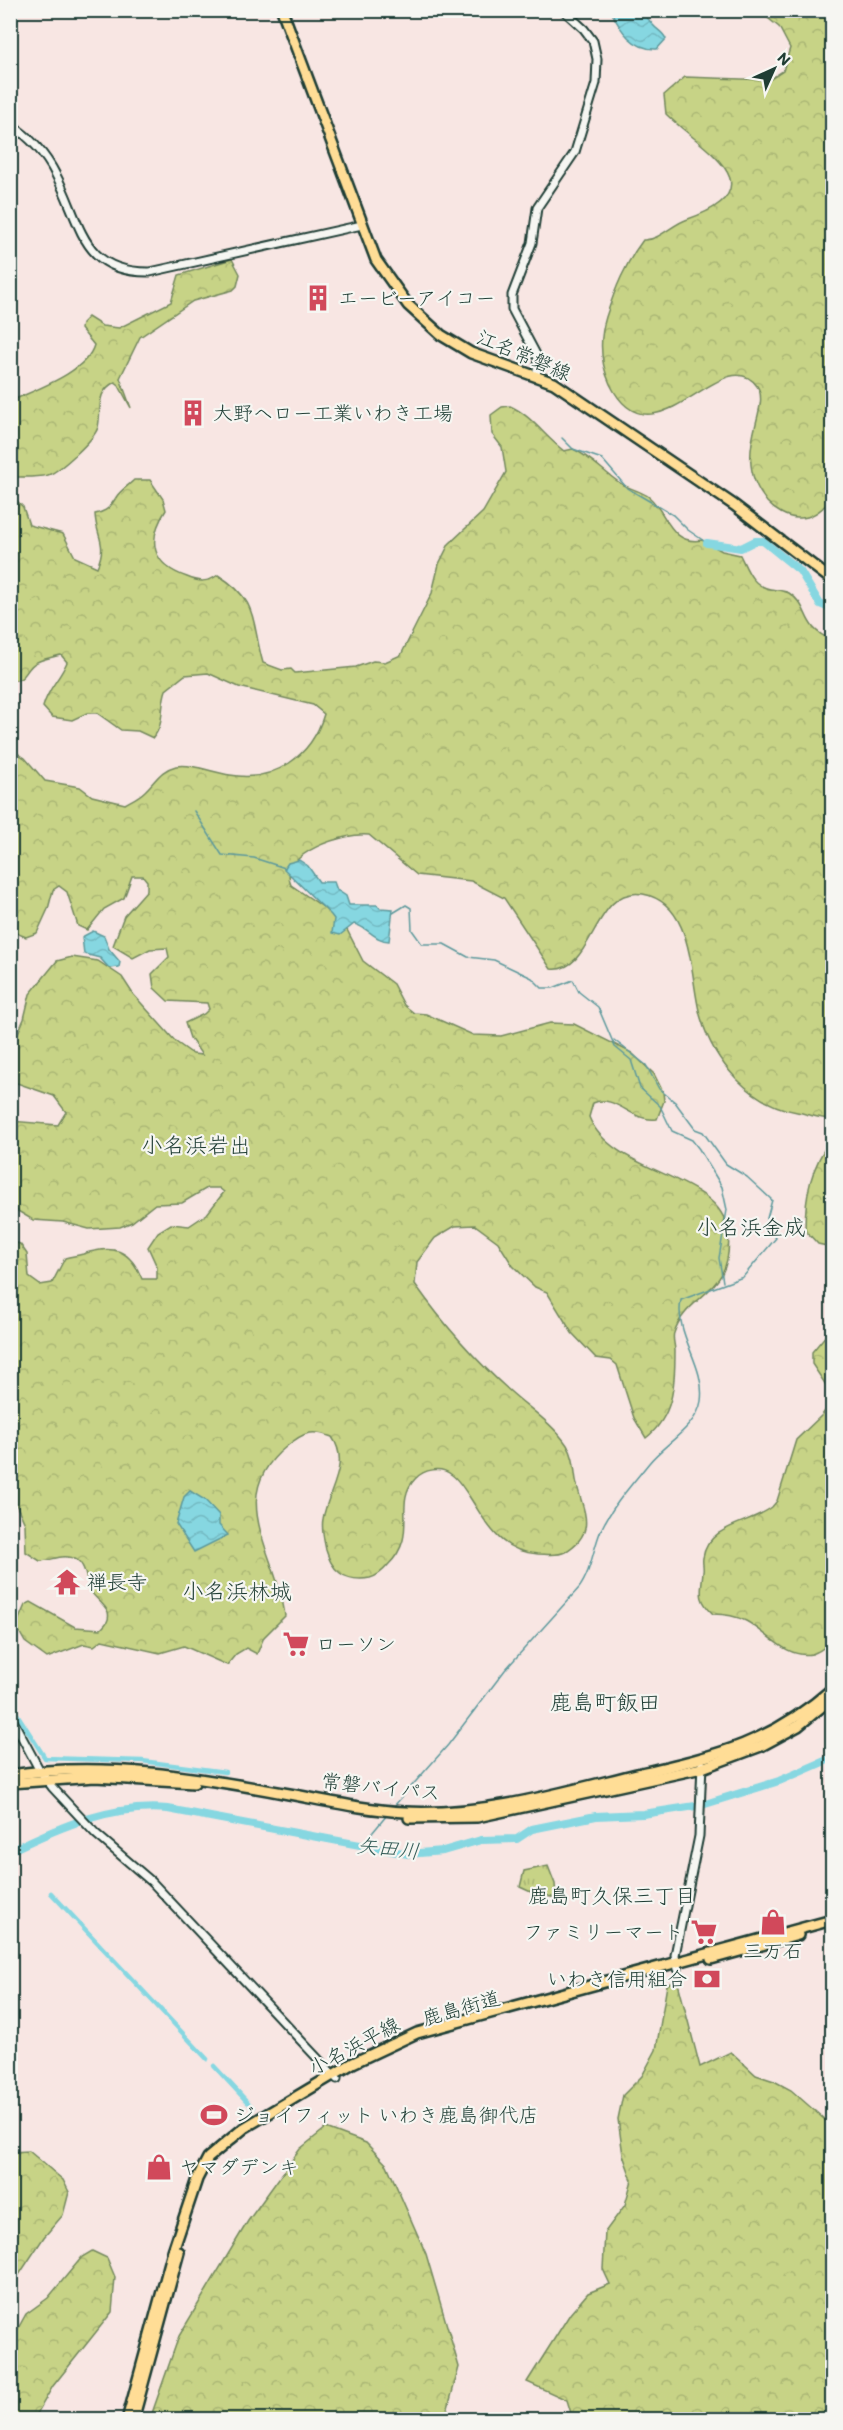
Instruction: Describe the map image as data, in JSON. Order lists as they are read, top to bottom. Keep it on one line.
{"streets":{"main road":["江名常磐線","常磐バイパス","小名浜平線"]},"districts":["小名浜岩出","小名浜金成","小名浜林城","鹿島町飯田","鹿島町久保三丁目"],"water":["矢田川"],"places":{"building":["エービーアイコー","大野ヘロー工業いわき工場"],"temple":["禅長寺"],"supermarket":["ローソン","ファミリーマート"],"shop":["三万石","ヤマダデンキ"],"bank":["いわき信用組合"],"sports":["ジョイフィット いわき鹿島御代店"]},"north":"top right"}
